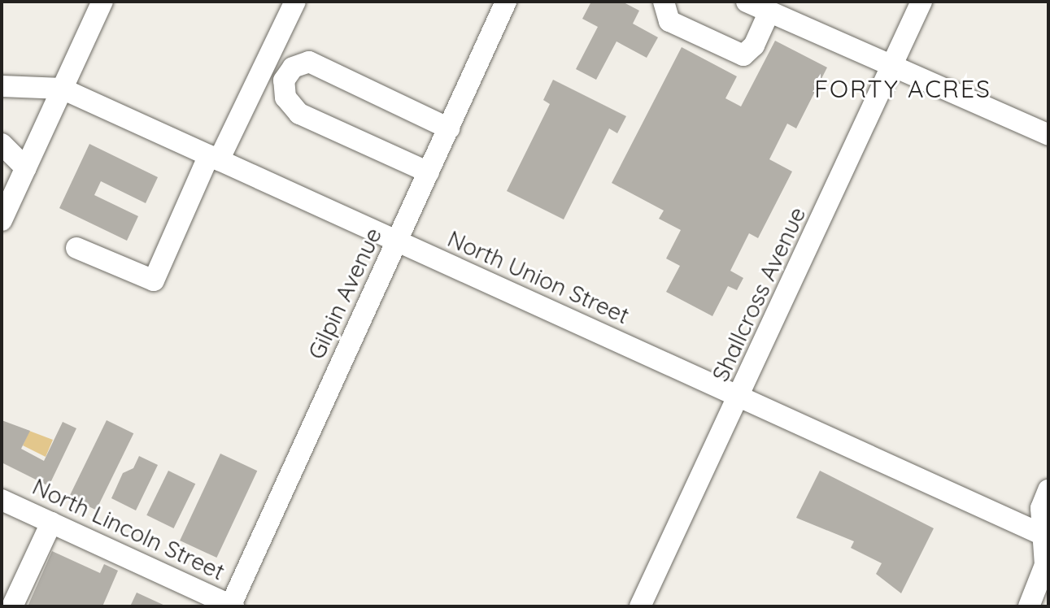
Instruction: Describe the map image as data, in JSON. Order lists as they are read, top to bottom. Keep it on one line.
{"streets":{"street":["North Union Street","Gilpin Avenue","Shallcross Avenue","North Lincoln Street"]},"crossings":[["North Union Street","Gilpin Avenue"],["North Union Street","Shallcross Avenue"],["Gilpin Avenue","North Lincoln Street"]],"districts":["FORTY ACRES"]}
